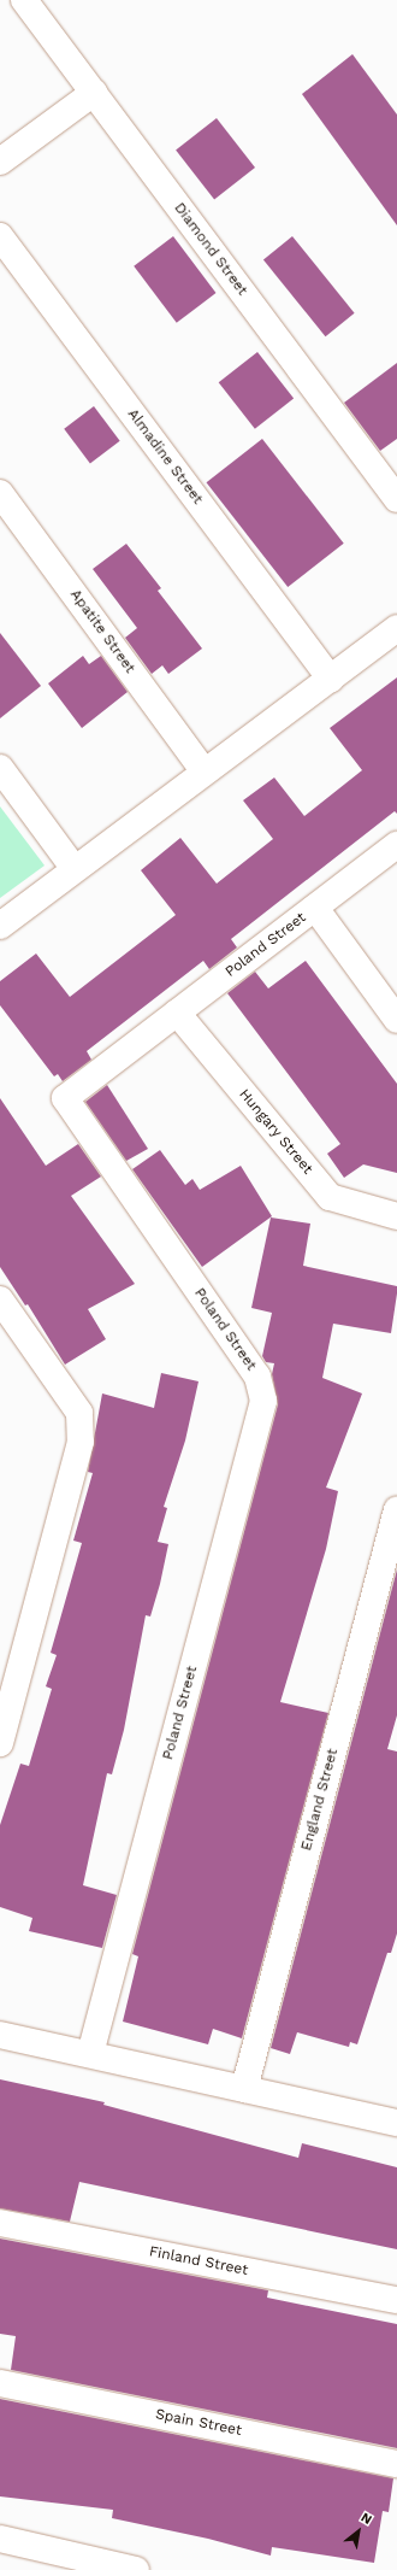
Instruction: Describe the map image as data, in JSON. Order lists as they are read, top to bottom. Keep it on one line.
{"streets":{"street":["Diamond Street","Almadine Street","Apatite Street","Poland Street","Hungary Street","England Street","Finland Street","Spain Street"]},"crossings":[["Poland Street","Hungary Street"]],"north":"top right"}
